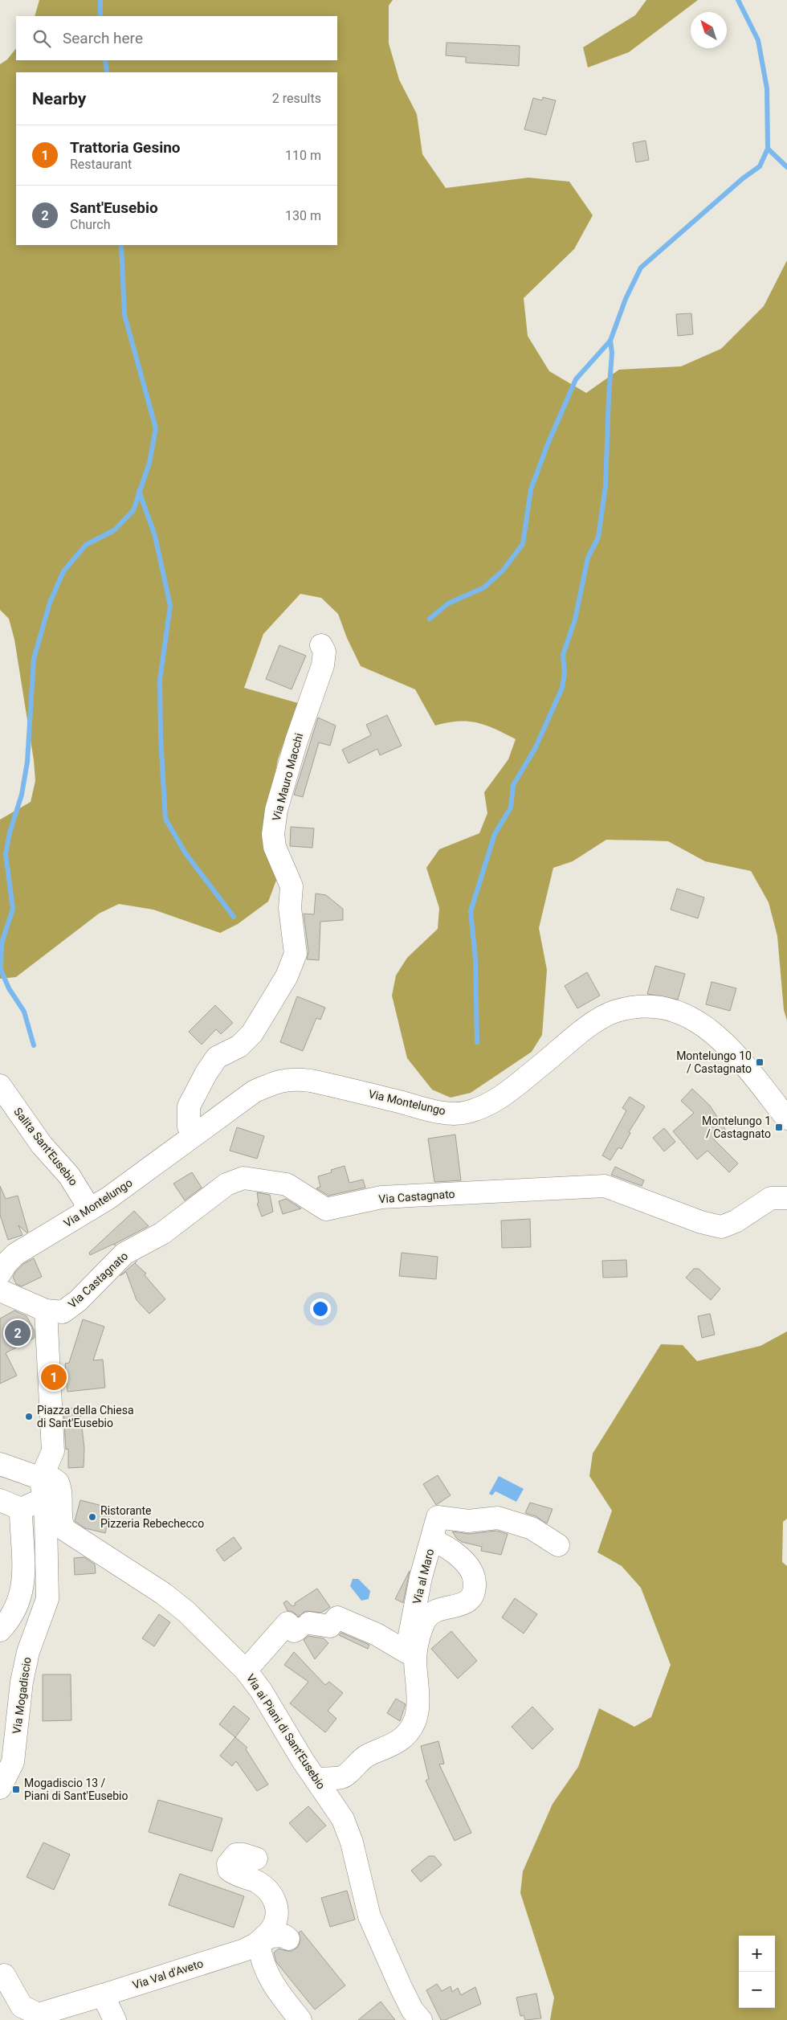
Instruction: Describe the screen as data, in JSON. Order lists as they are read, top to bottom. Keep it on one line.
{"streets":{"street":["Via Mauro Macchi","Via Montelungo","Salita Sant'Eusebio","Via Castagnato","Via al Maro","Via Mogadiscio","Via ai Piani di Sant'Eusebio","Via Val d'Aveto"]},"crossings":[["Via Mauro Macchi","Via Montelungo"],["Via Montelungo","Salita Sant'Eusebio"],["Via al Maro","Via ai Piani di Sant'Eusebio"],["Via Mogadiscio","Via ai Piani di Sant'Eusebio"]],"places":{"transit":["Montelungo 10 / Castagnato","Montelungo 1 / Castagnato","Mogadiscio 13 / Piani di Sant'Eusebio"],"other":["Piazza della Chiesa di Sant'Eusebio","Ristorante Pizzeria Rebechecco"]},"north":"top left","page":{"search":"Search here","heading":["Nearby","2 results"],"list":[{"mark":"1","name":"Trattoria Gesino","note":"Restaurant","value":"110 m"},{"mark":"2","name":"Sant'Eusebio","note":"Church","value":"130 m"}],"pins":["2","1"],"map_buttons":["+","−"]}}
